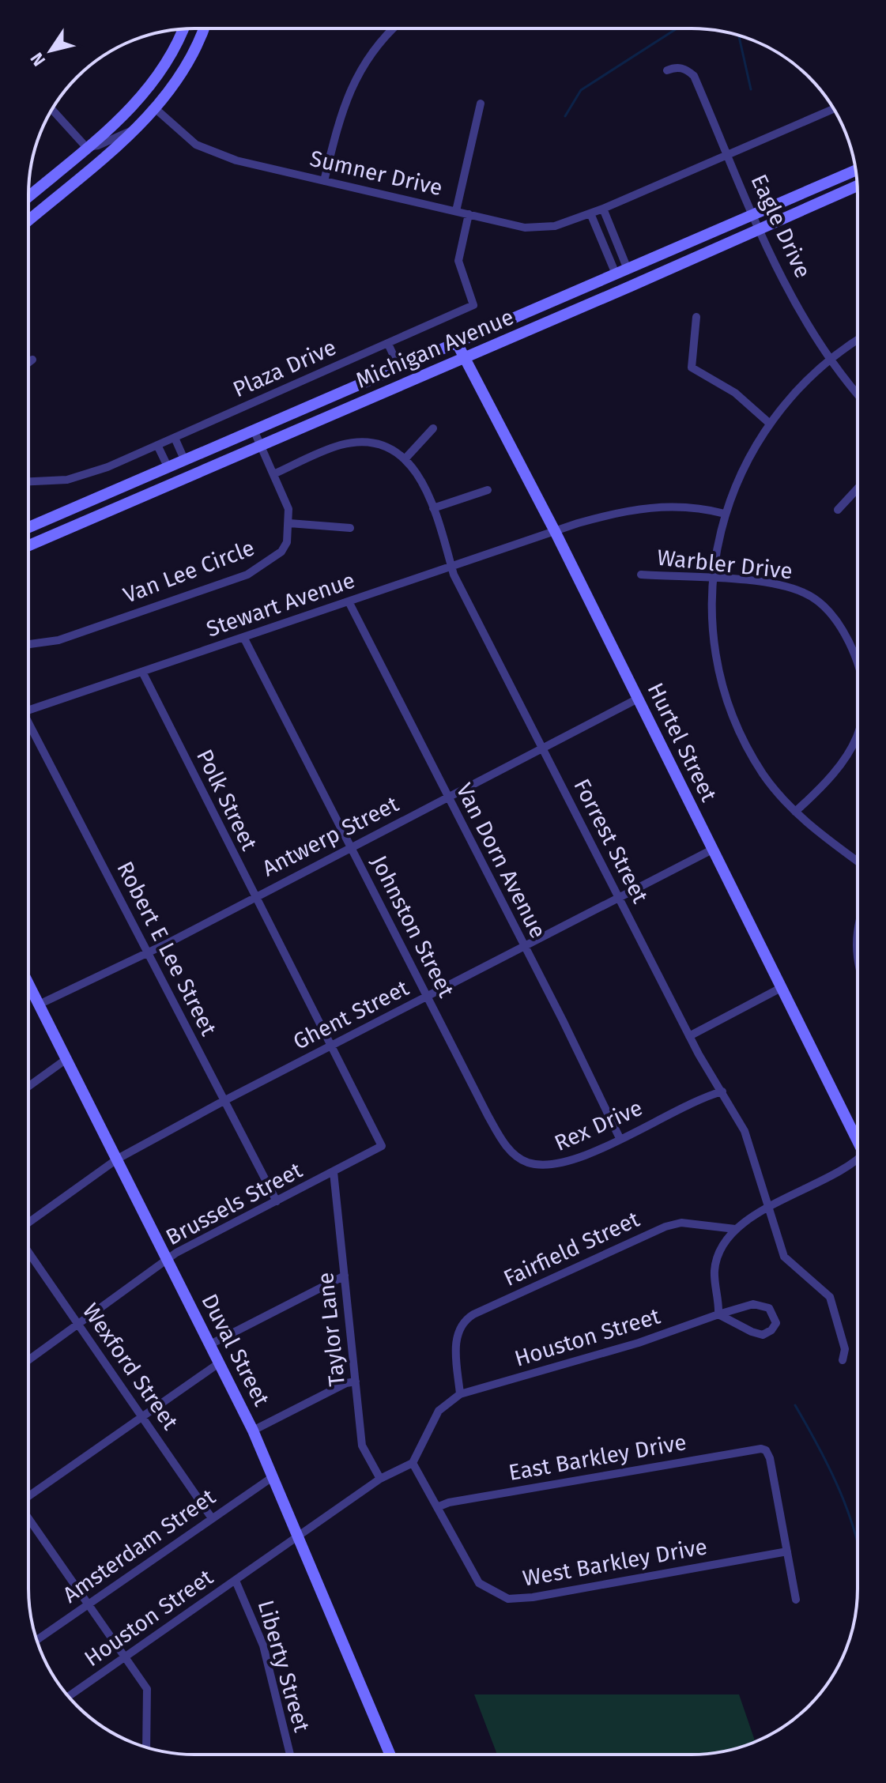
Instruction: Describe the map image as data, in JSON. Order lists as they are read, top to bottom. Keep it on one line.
{"streets":{"street":["Sumner Drive","Eagle Drive","Michigan Avenue","Plaza Drive","Warbler Drive","Van Lee Circle","Stewart Avenue","Hurtel Street","Polk Street","Antwerp Street","Forrest Street","Van Dorn Avenue","Johnston Street","Robert E Lee Street","Ghent Street","Rex Drive","Brussels Street","Fairfield Street","Taylor Lane","Houston Street","Duval Street","Wexford Street","East Barkley Drive","Amsterdam Street","West Barkley Drive","Liberty Street"]},"crossings":[["Sumner Drive","Eagle Drive"],["Sumner Drive","Plaza Drive"],["Eagle Drive","Michigan Avenue"],["Michigan Avenue","Hurtel Street"],["Stewart Avenue","Hurtel Street"],["Stewart Avenue","Polk Street"],["Stewart Avenue","Forrest Street"],["Stewart Avenue","Van Dorn Avenue"],["Stewart Avenue","Johnston Street"],["Hurtel Street","Antwerp Street"],["Hurtel Street","Ghent Street"],["Polk Street","Antwerp Street"],["Polk Street","Ghent Street"],["Polk Street","Brussels Street"],["Antwerp Street","Forrest Street"],["Antwerp Street","Van Dorn Avenue"],["Antwerp Street","Johnston Street"],["Antwerp Street","Robert E Lee Street"],["Antwerp Street","Duval Street"],["Forrest Street","Ghent Street"],["Forrest Street","Rex Drive"],["Van Dorn Avenue","Ghent Street"],["Van Dorn Avenue","Rex Drive"],["Johnston Street","Ghent Street"],["Johnston Street","Rex Drive"],["Robert E Lee Street","Ghent Street"],["Robert E Lee Street","Brussels Street"],["Ghent Street","Duval Street"],["Brussels Street","Taylor Lane"],["Brussels Street","Duval Street"],["Brussels Street","Wexford Street"],["Fairfield Street","Houston Street"],["Taylor Lane","Houston Street"],["Houston Street","Duval Street"],["Houston Street","West Barkley Drive"],["Houston Street","Liberty Street"],["Duval Street","Amsterdam Street"],["Wexford Street","Amsterdam Street"],["East Barkley Drive","West Barkley Drive"]],"north":"bottom left"}
